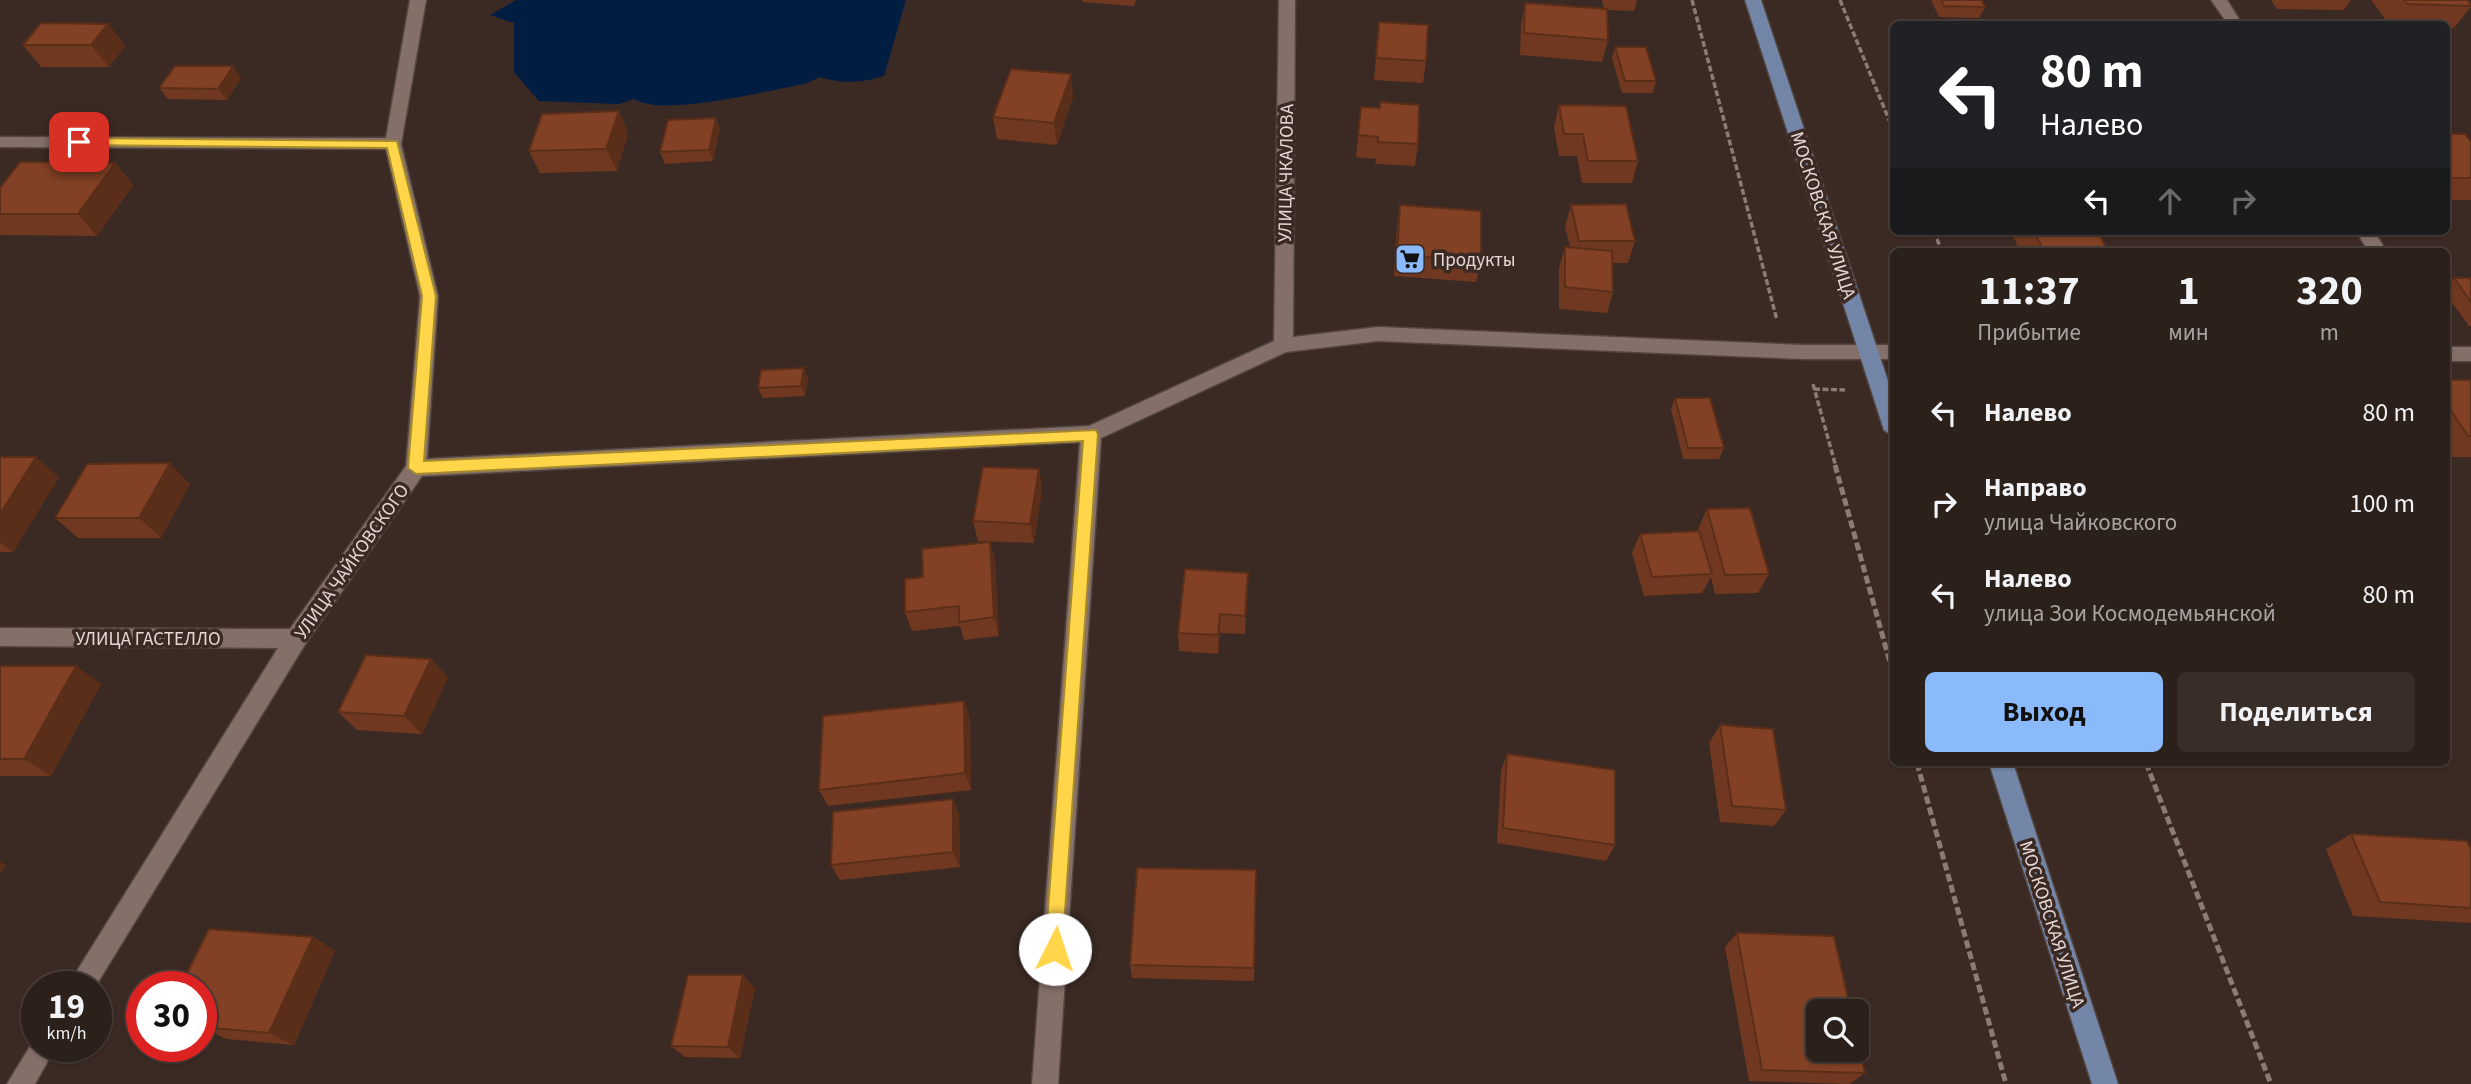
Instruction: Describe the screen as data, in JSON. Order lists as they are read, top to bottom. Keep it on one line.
{"streets":{"main road":["МОСКОВСКАЯ УЛИЦА"],"street":["УЛИЦА ЧКАЛОВА","УЛИЦА ЧАЙКОВСКОГО","УЛИЦА ГАСТЕЛЛО"]},"crossings":[["УЛИЦА ЧАЙКОВСКОГО","УЛИЦА ГАСТЕЛЛО"]],"places":{"supermarket":["Продукты"]},"page":{"turn":["80 m","Налево"],"eta":["11:37","Прибытие","1","мин","320","m"],"list":[{"name":"Налево","value":"80 m"},{"name":"Направо","note":"улица Чайковского","value":"100 m"},{"name":"Налево","note":"улица Зои Космодемьянской","value":"80 m"}],"buttons":["Выход","Поделиться"],"speed":"19 km/h","limit":"30"}}
